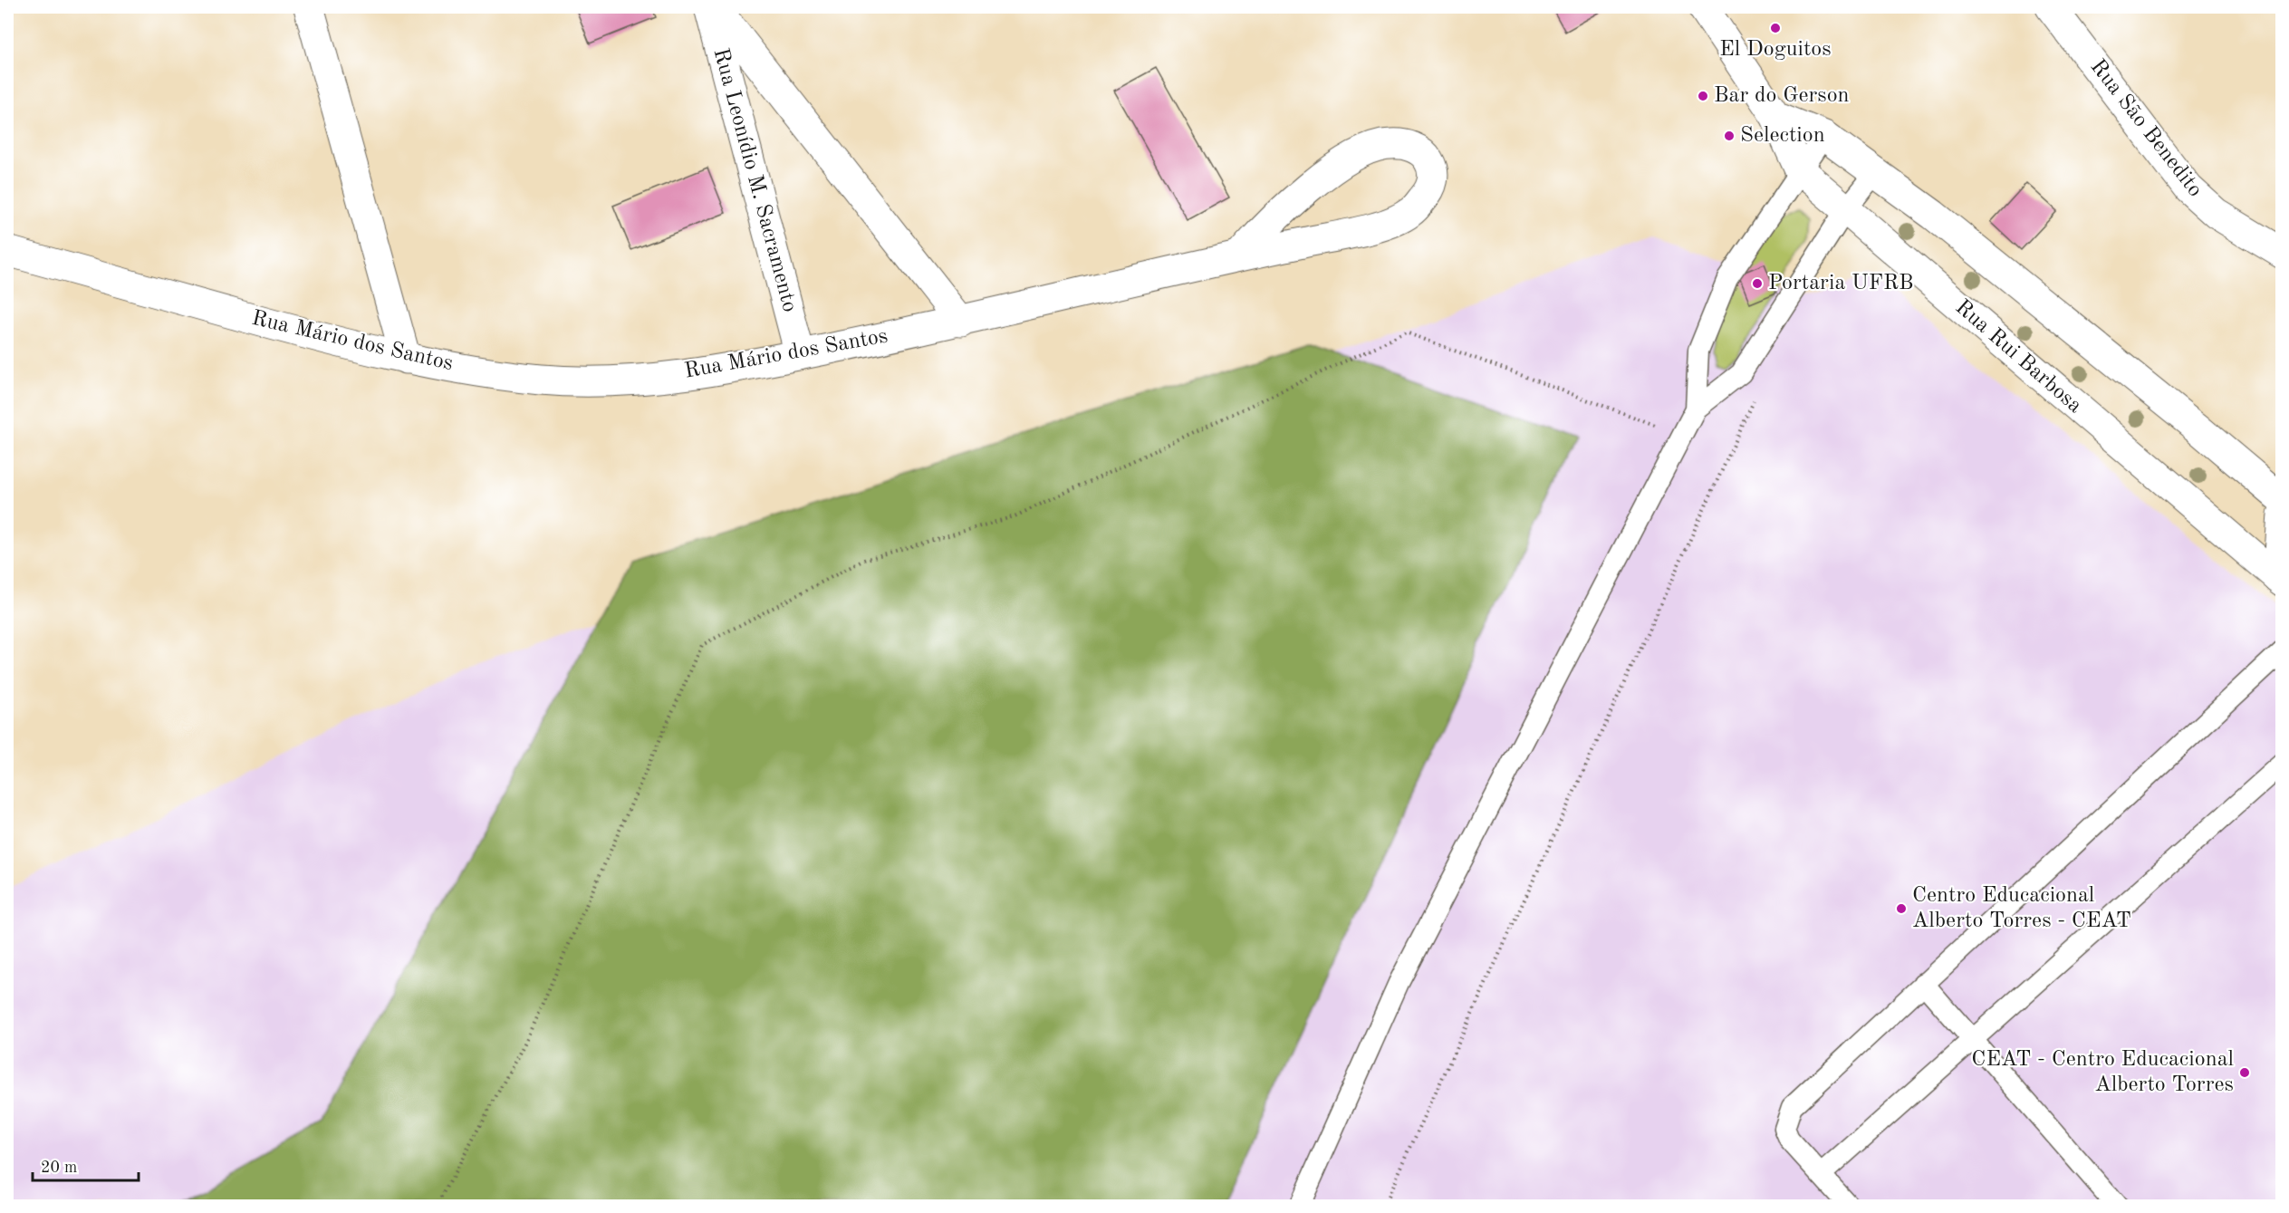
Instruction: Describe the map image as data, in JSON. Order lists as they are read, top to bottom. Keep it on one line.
{"streets":{"street":["Rua São Benedito","Rua Leonídio M. Sacramento","Rua Mário dos Santos","Rua Rui Barbosa"]},"crossings":[["Rua Leonídio M. Sacramento","Rua Mário dos Santos"]],"places":["El Doguitos","Bar do Gerson","Selection","Portaria UFRB","Centro Educacional Alberto Torres - CEAT","CEAT - Centro Educacional Alberto Torres"],"scale_bar":"20 m"}
